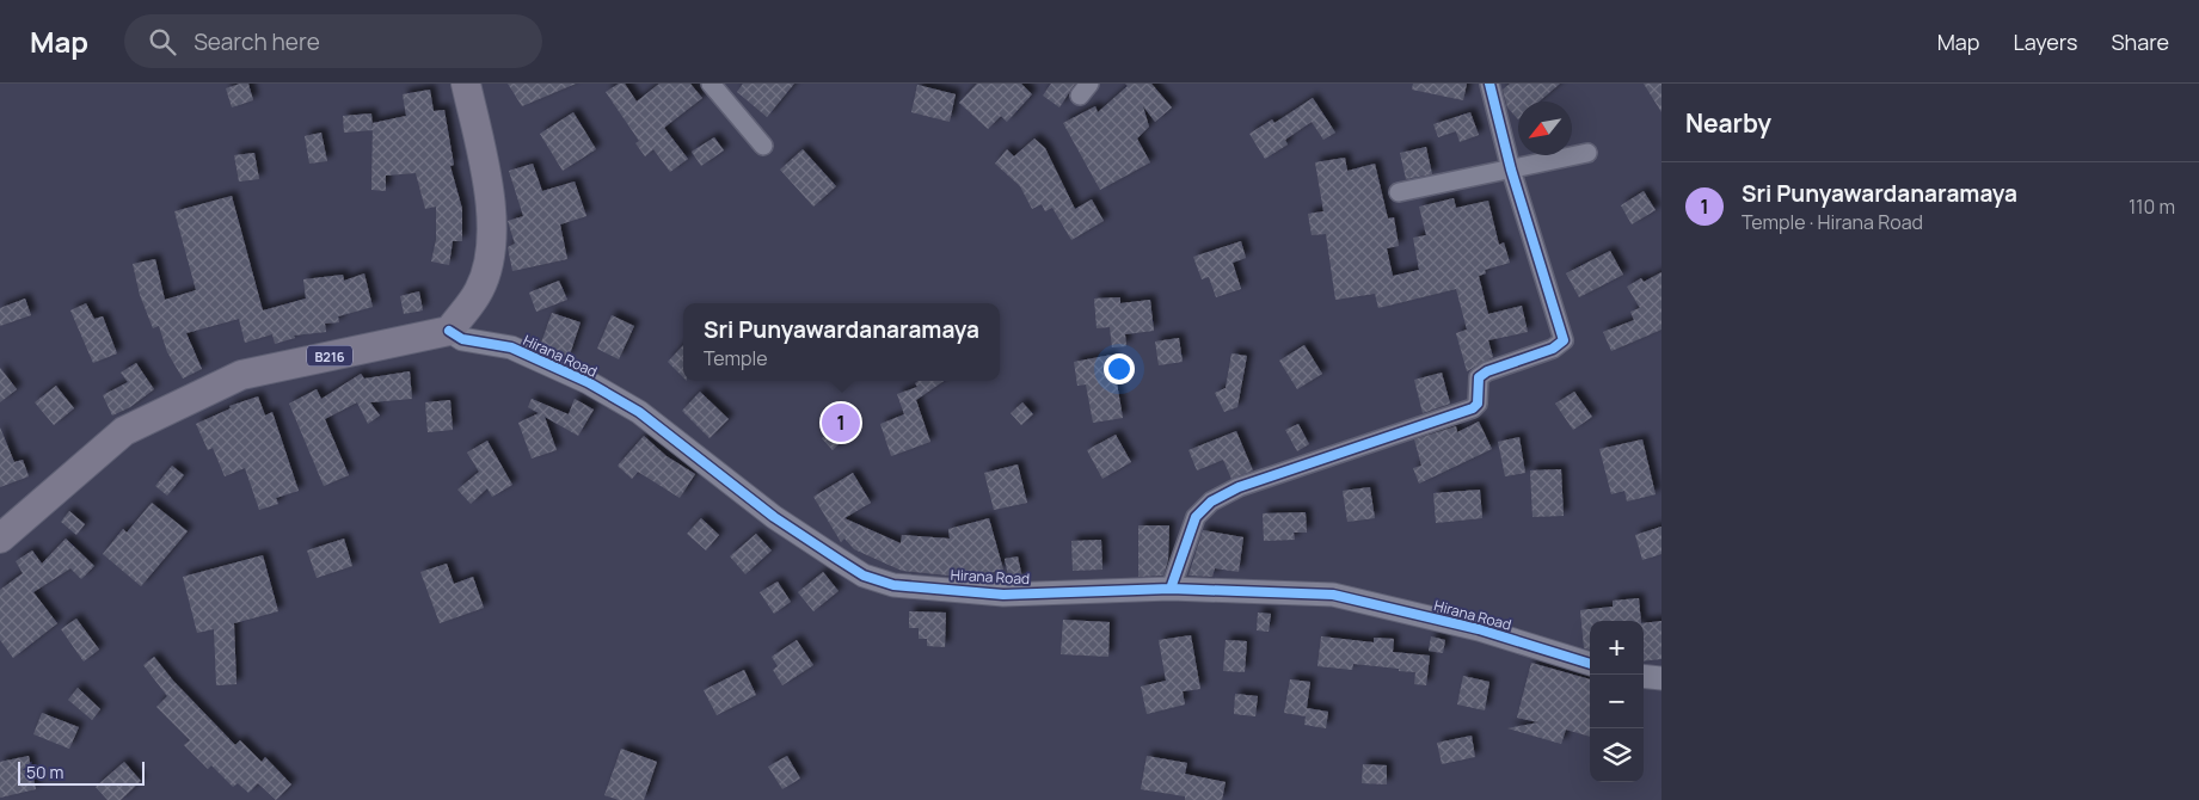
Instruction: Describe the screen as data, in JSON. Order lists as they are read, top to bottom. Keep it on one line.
{"streets":{"main road":["B216"],"street":["Hirana Road"]},"crossings":[["B216","Hirana Road"]],"scale_bar":"50 m","north":"bottom left","page":{"header":"Map","search":"Search here","nav":["Map","Layers","Share"],"heading":"Nearby","list":[{"mark":"1","name":"Sri Punyawardanaramaya","note":"Temple · Hirana Road","value":"110 m"}],"popup":["Sri Punyawardanaramaya","Temple"],"pins":"1","map_buttons":["+","−"],"scale":"50 m"}}
